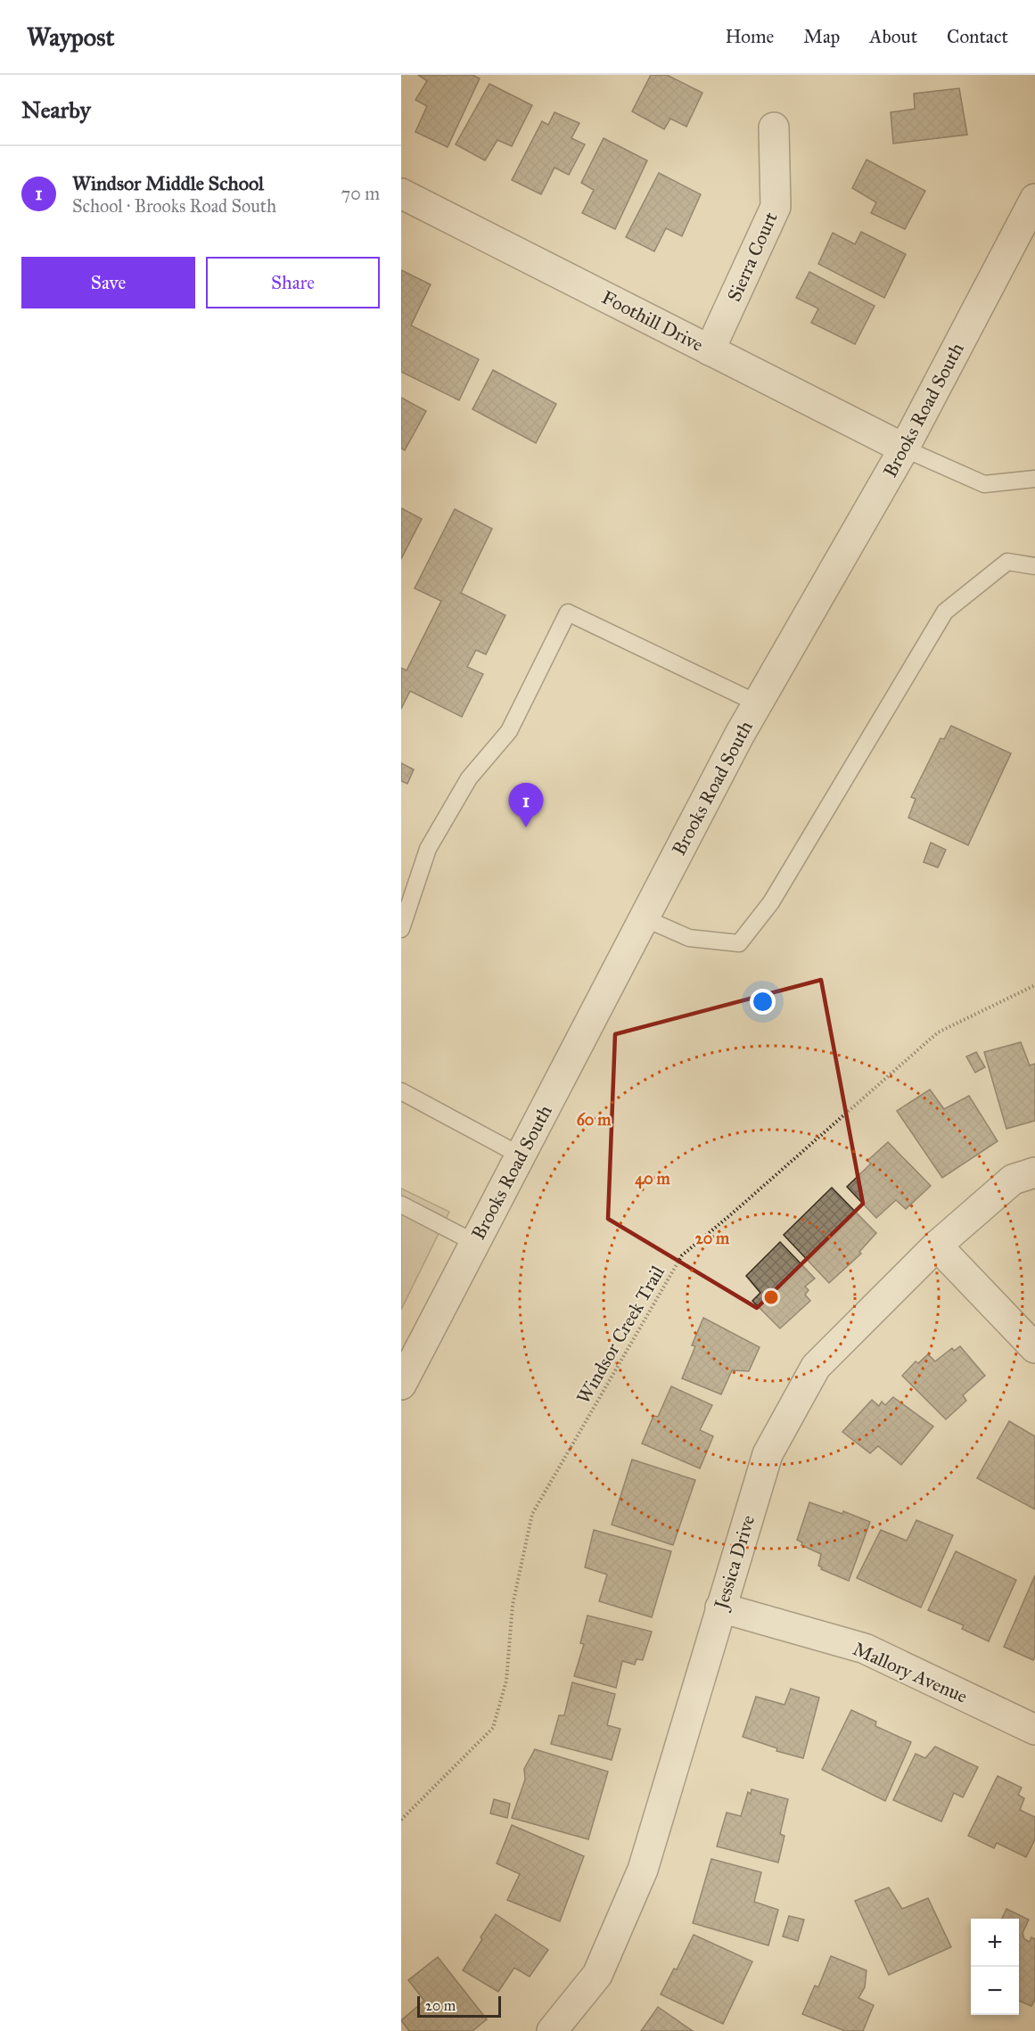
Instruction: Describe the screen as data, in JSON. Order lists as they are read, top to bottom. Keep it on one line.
{"streets":{"street":["Sierra Court","Foothill Drive","Brooks Road South","Jessica Drive","Mallory Avenue"],"path":["Windsor Creek Trail"]},"crossings":[["Sierra Court","Foothill Drive"],["Foothill Drive","Brooks Road South"],["Jessica Drive","Mallory Avenue"]],"scale_bar":"20 m","page":{"header":"Waypost","nav":["Home","Map","About","Contact"],"heading":"Nearby","list":[{"mark":"1","name":"Windsor Middle School","note":"School · Brooks Road South","value":"70 m"}],"buttons":["Save","Share"],"pins":"1","map_buttons":["+","−"],"scale":"20 m"},"rings":["60 m","40 m","20 m"]}
